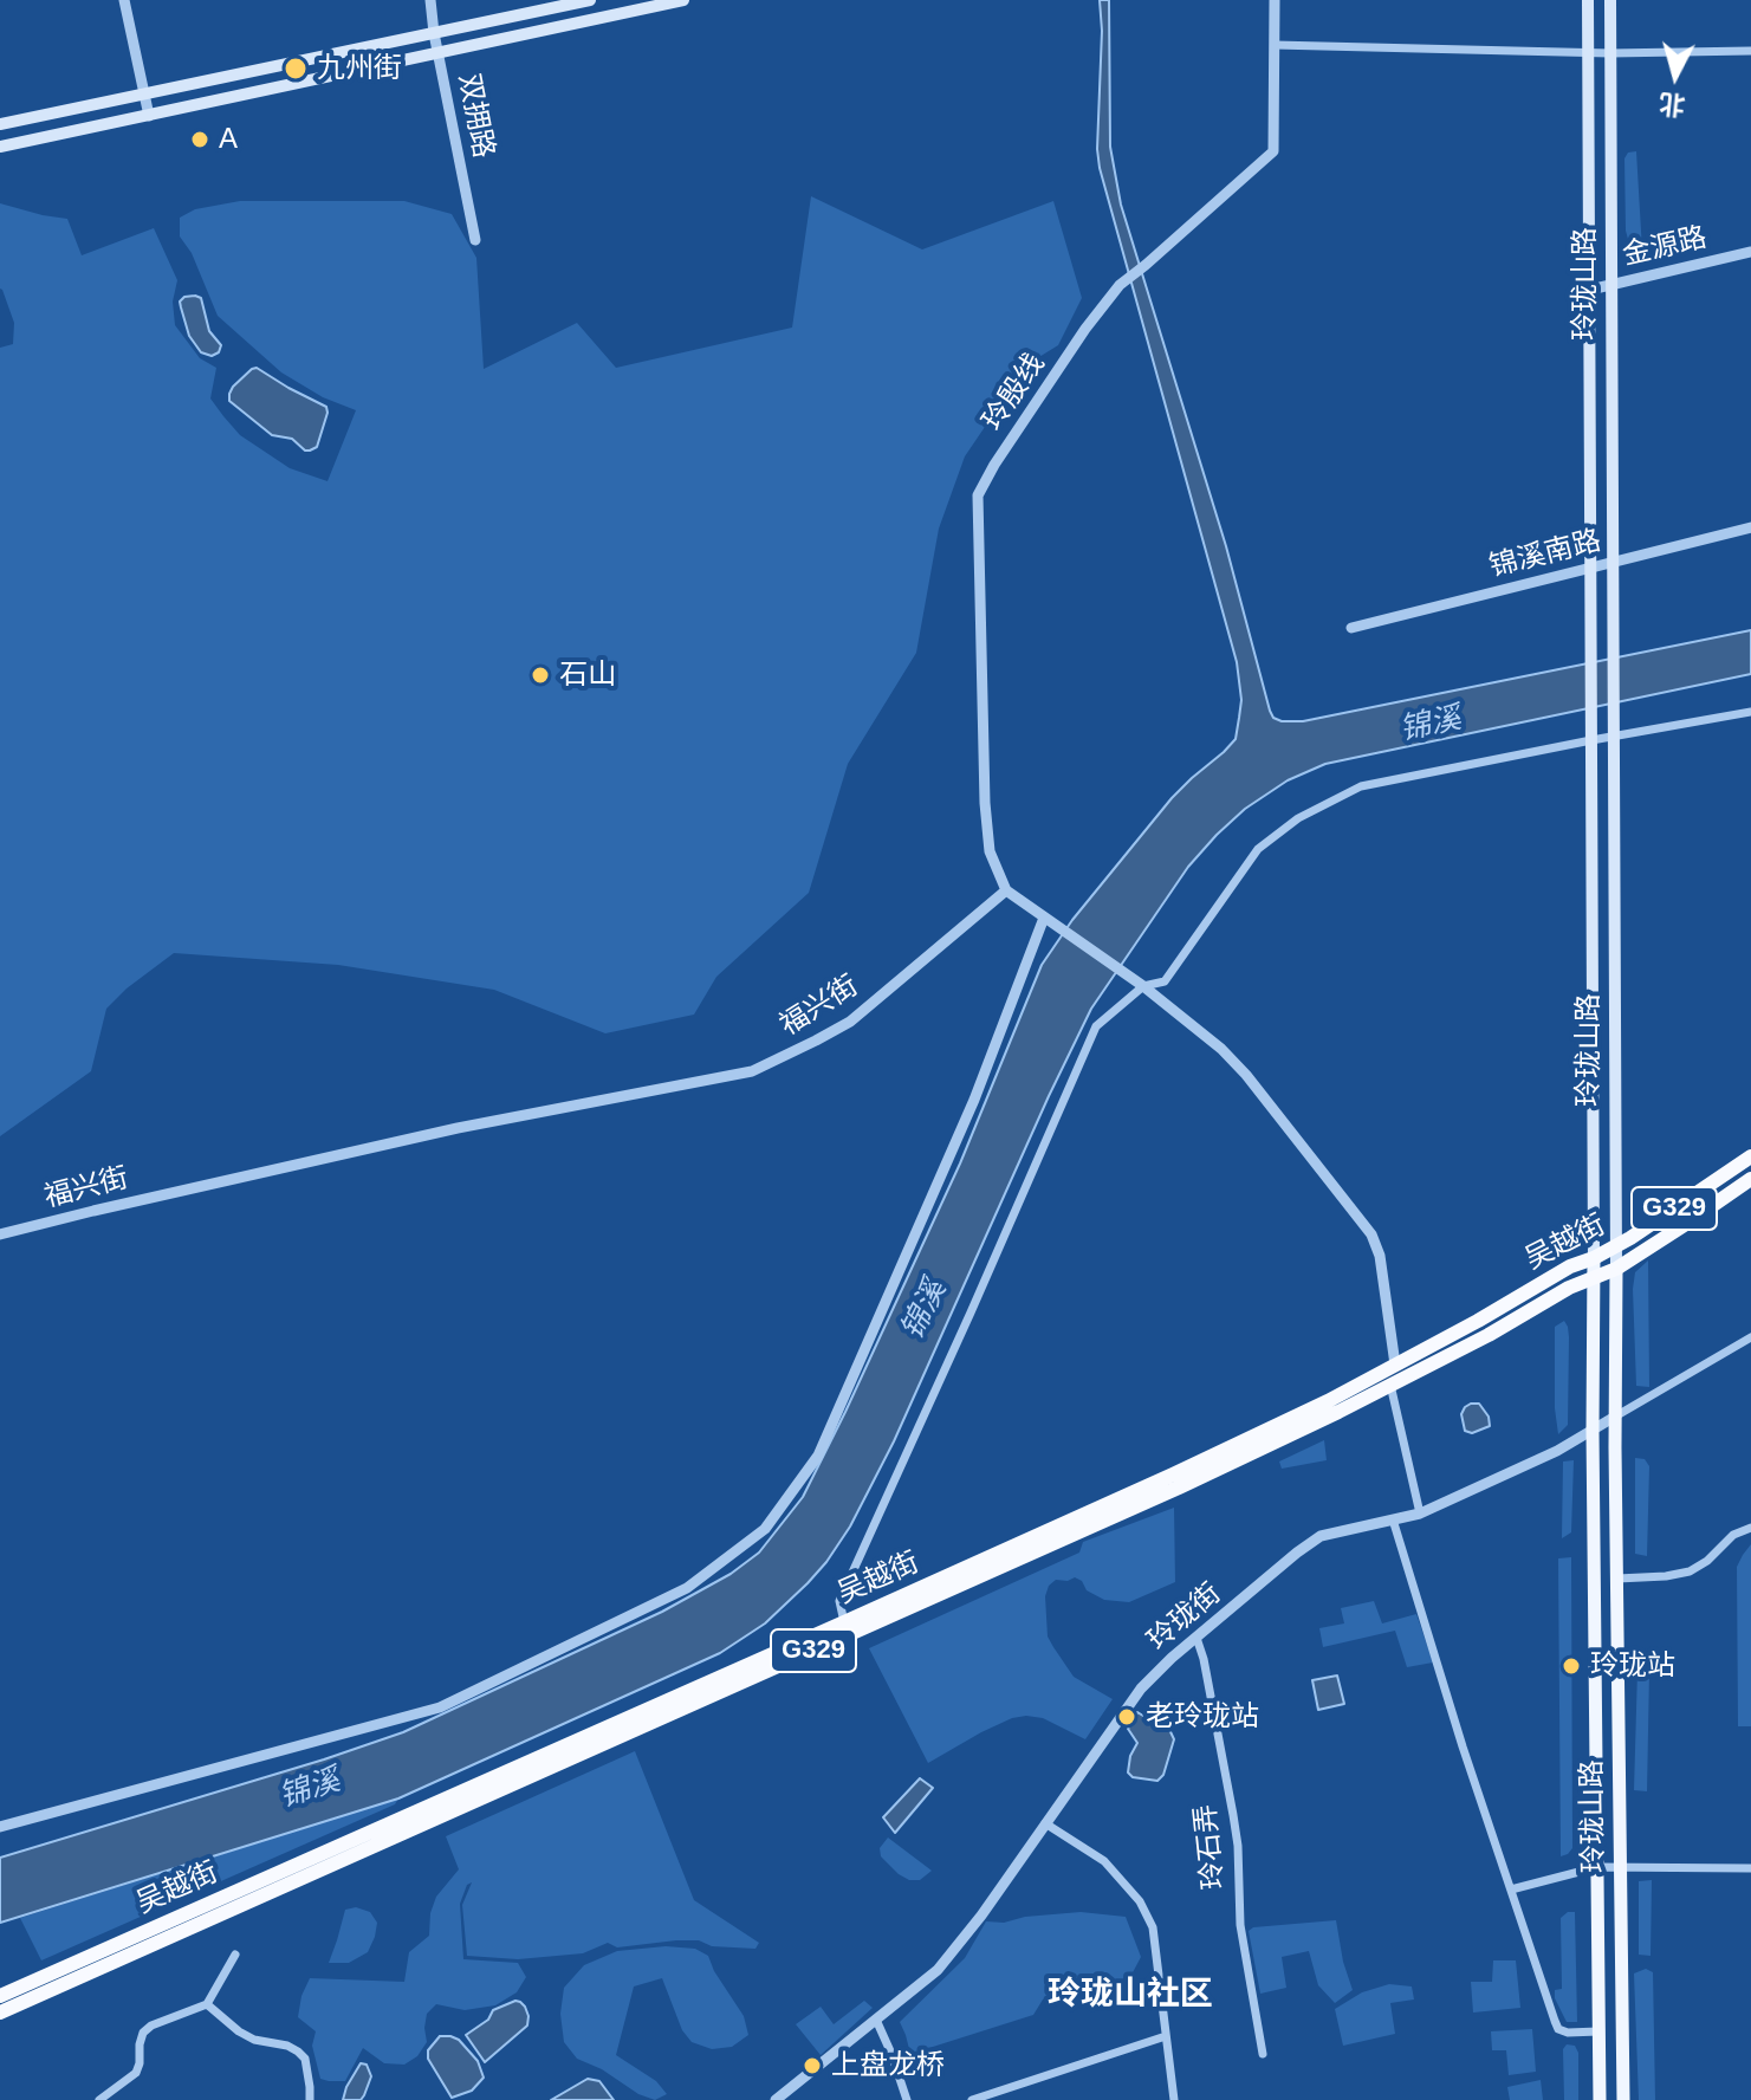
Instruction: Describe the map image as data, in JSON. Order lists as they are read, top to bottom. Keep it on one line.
{"streets":{"highway":["G329","吴越街"],"main road":["玲珑山路"],"street":["双拥路","金源路","玲殷线","锦溪南路","福兴街","玲珑街","玲石弄"]},"crossings":[["金源路","玲珑山路"],["玲珑山路","锦溪南路"],["玲珑山路","吴越街"],["玲珑山路","玲珑街"],["玲殷线","福兴街"],["玲珑街","玲石弄"]],"districts":["玲珑山社区"],"water":["锦溪"],"places":["九州街","A","石山","玲珑站","老玲珑站","上盘龙桥"],"north":"bottom"}
